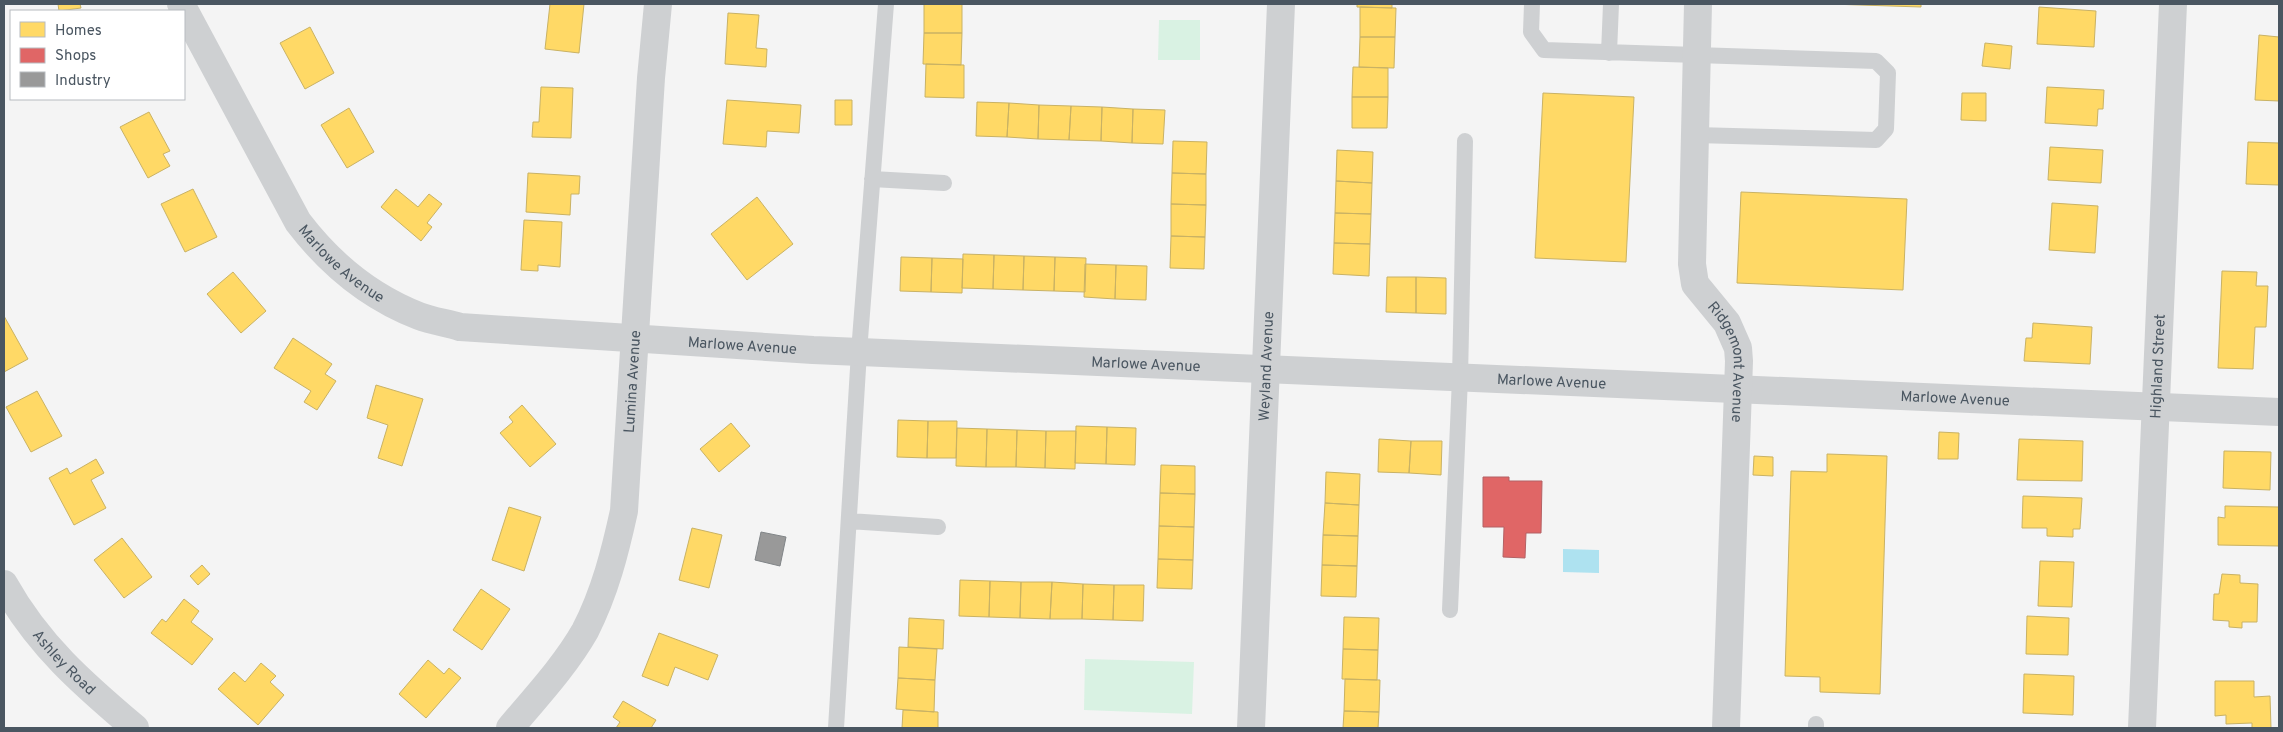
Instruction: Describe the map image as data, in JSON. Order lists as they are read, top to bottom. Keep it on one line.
{"streets":{"street":["Marlowe Avenue","Ridgemont Avenue","Weyland Avenue","Highland Street","Lumina Avenue","Ashley Road"]},"crossings":[["Marlowe Avenue","Ridgemont Avenue"],["Marlowe Avenue","Weyland Avenue"],["Marlowe Avenue","Highland Street"],["Marlowe Avenue","Lumina Avenue"]],"legend":["Homes","Shops","Industry"]}
